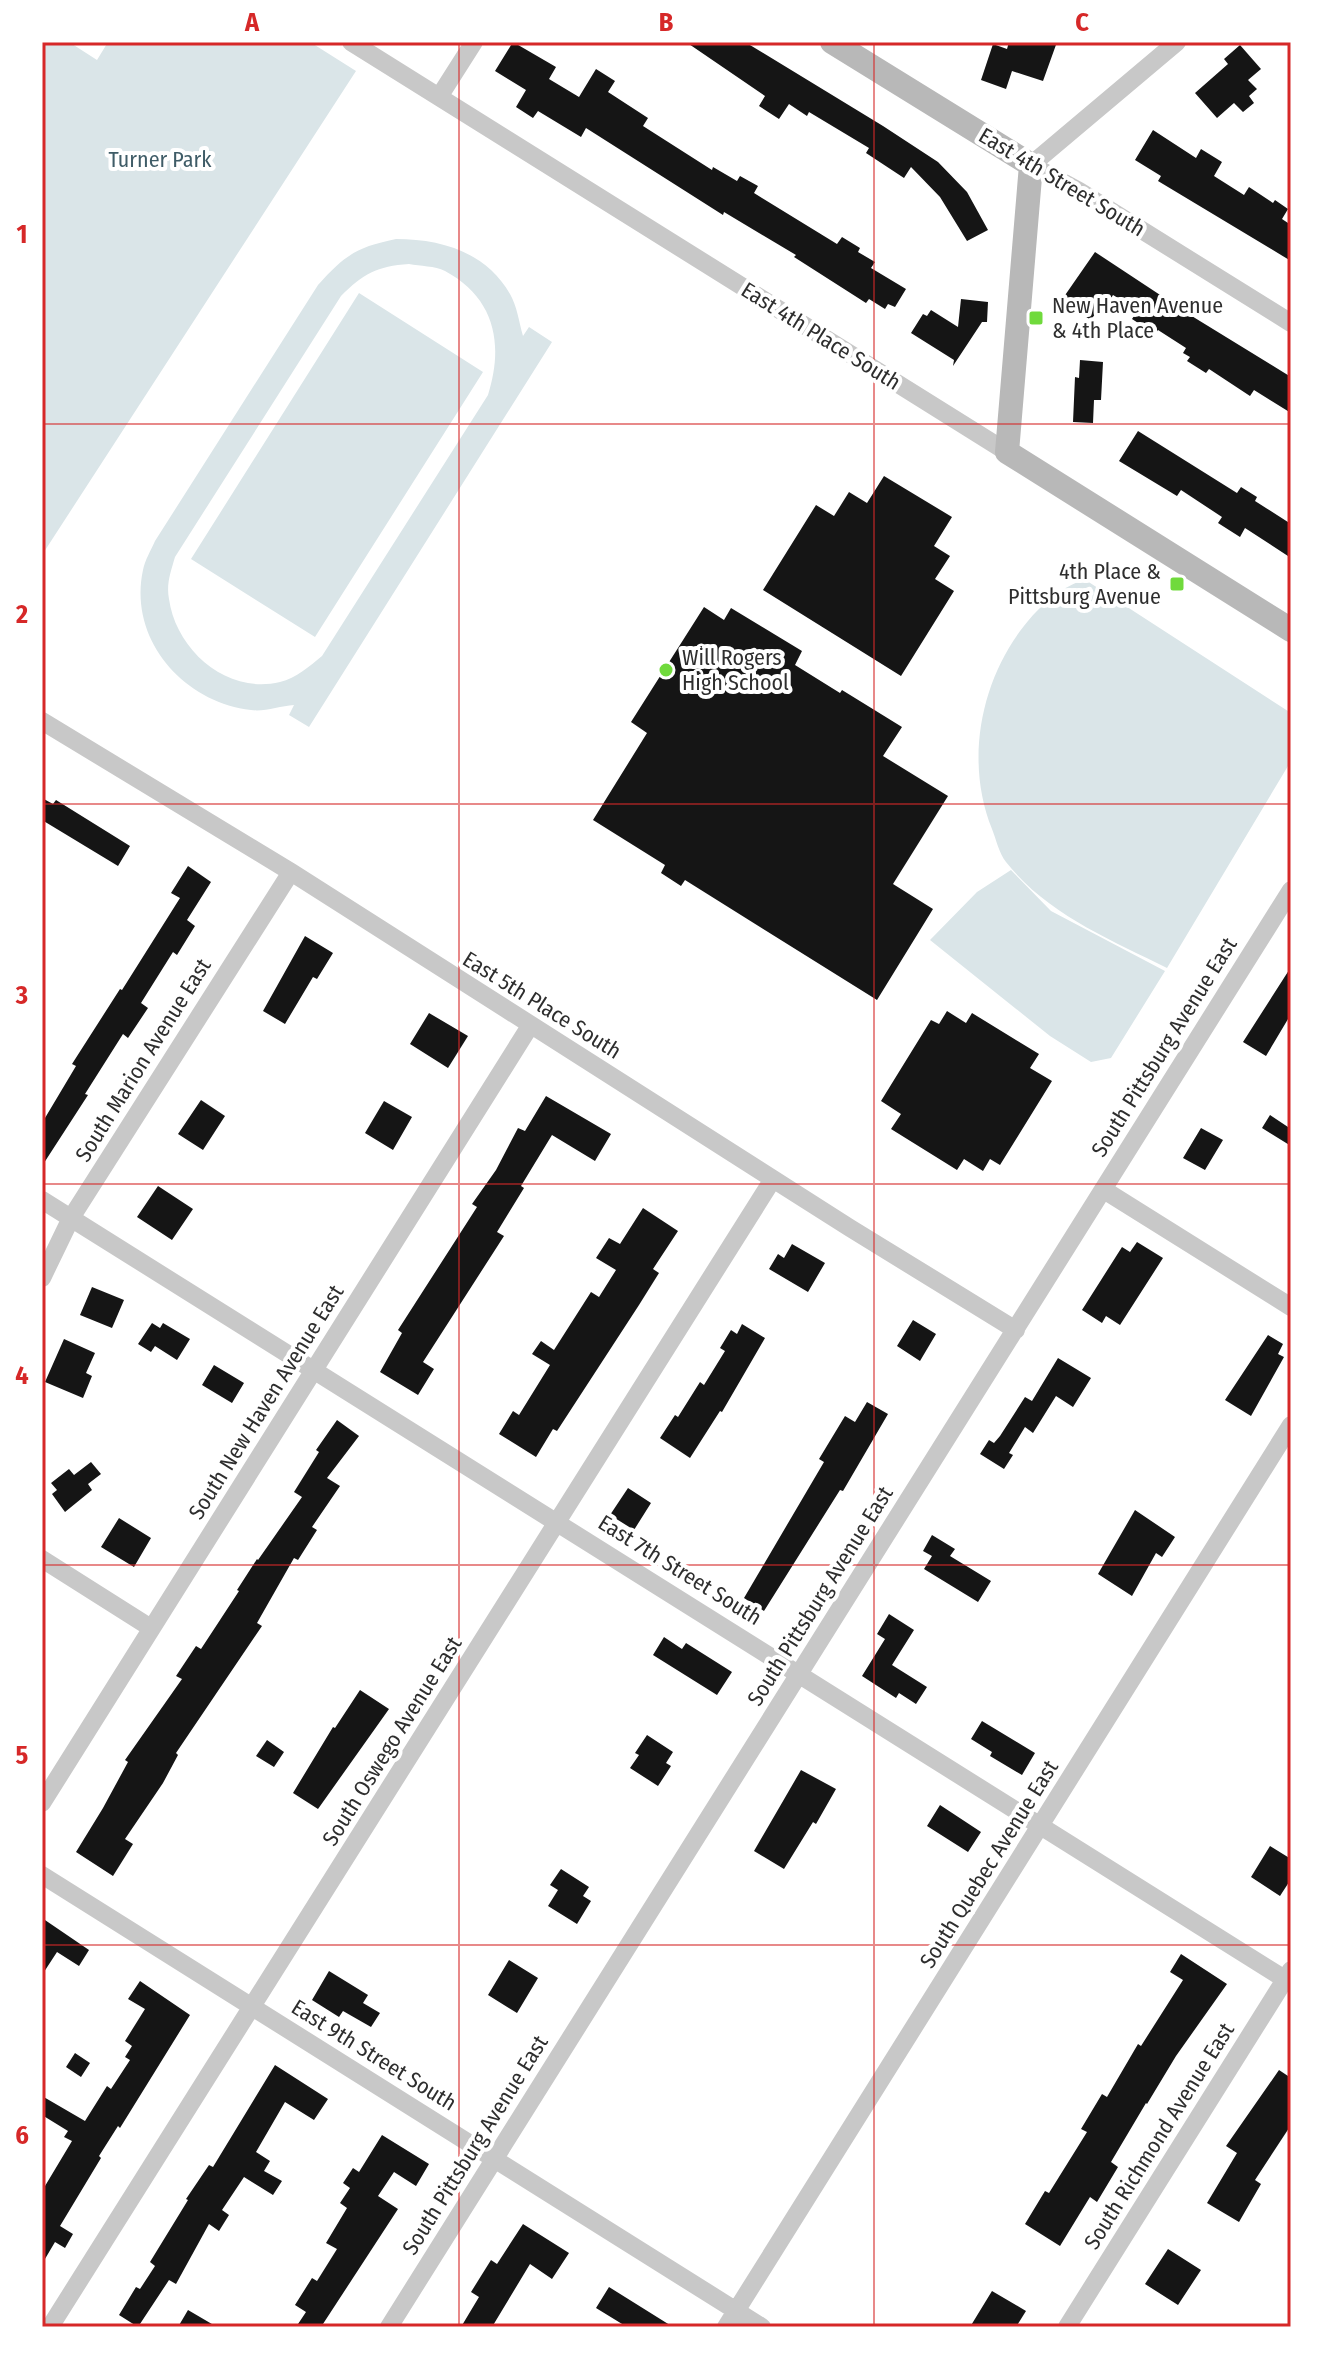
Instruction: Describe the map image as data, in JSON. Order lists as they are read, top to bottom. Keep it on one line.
{"streets":{"street":["East 4th Street South","East 4th Place South","East 5th Place South","South Pittsburg Avenue East","South Marion Avenue East","South New Haven Avenue East","East 7th Street South","South Oswego Avenue East","South Quebec Avenue East","East 9th Street South","South Richmond Avenue East"]},"crossings":[["East 5th Place South","South Pittsburg Avenue East"],["East 5th Place South","South Marion Avenue East"],["East 5th Place South","South New Haven Avenue East"],["East 5th Place South","South Oswego Avenue East"],["South Pittsburg Avenue East","East 7th Street South"],["South Pittsburg Avenue East","East 9th Street South"],["South Marion Avenue East","East 7th Street South"],["South New Haven Avenue East","East 7th Street South"],["East 7th Street South","South Oswego Avenue East"],["East 7th Street South","South Quebec Avenue East"],["East 7th Street South","South Richmond Avenue East"],["South Oswego Avenue East","East 9th Street South"],["South Quebec Avenue East","East 9th Street South"]],"parks":["Turner Park"],"places":{"transit":["New Haven Avenue & 4th Place","4th Place & Pittsburg Avenue"],"other":["Will Rogers High School"]},"grid":{"columns":["A","B","C"],"rows":["1","2","3","4","5","6"]}}
